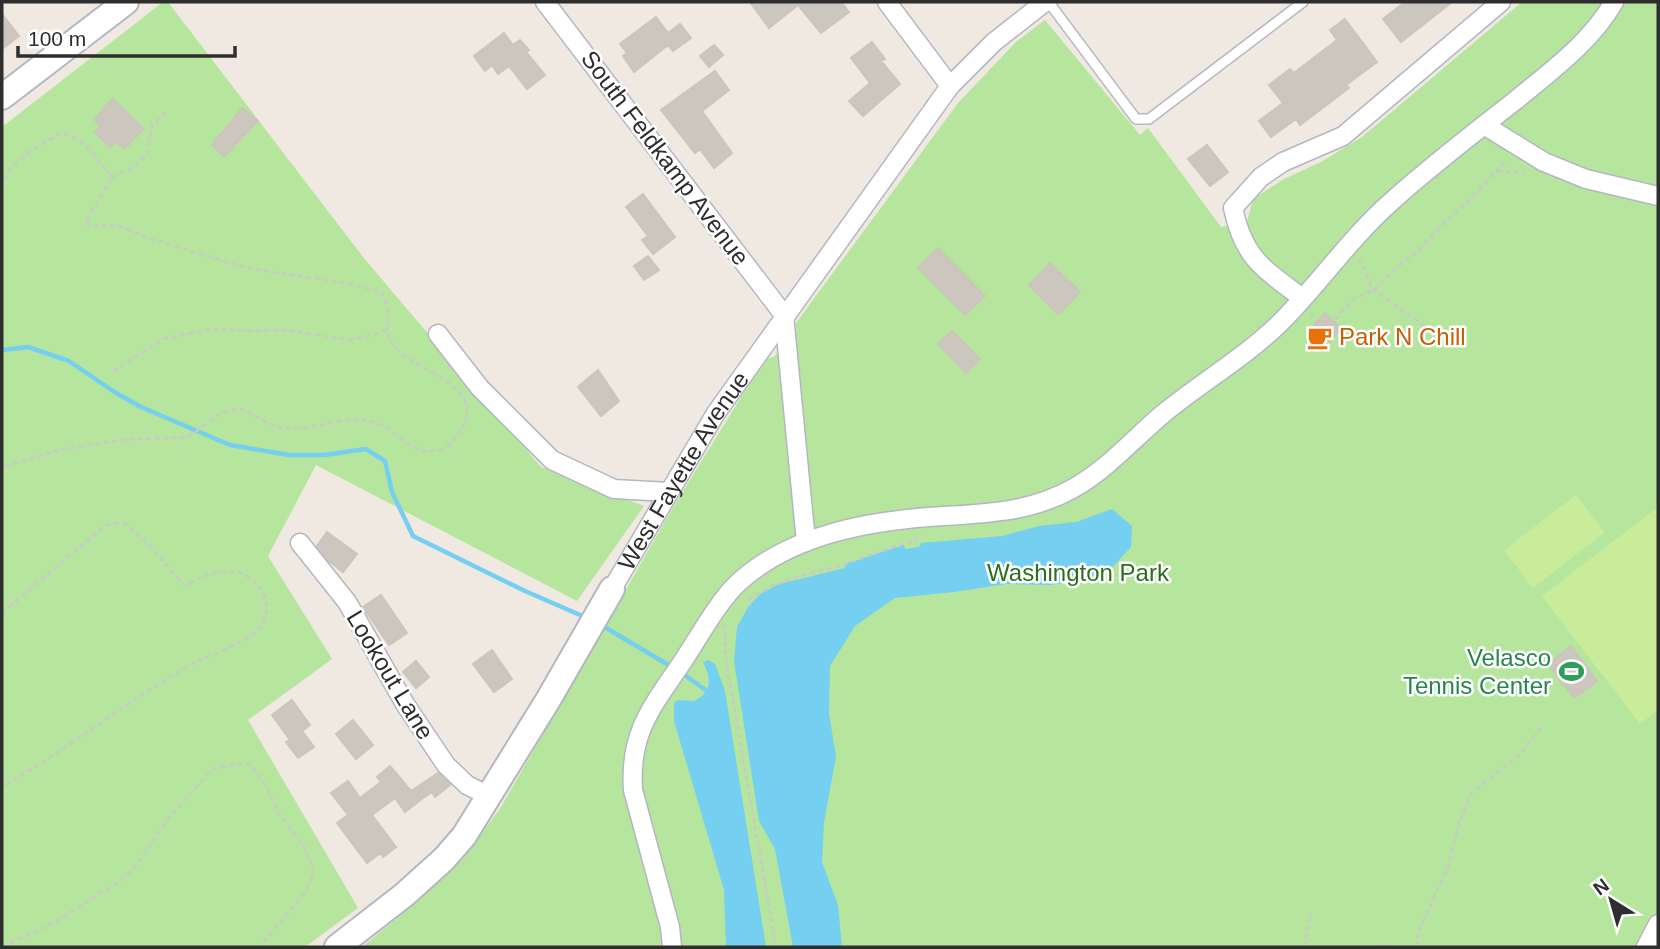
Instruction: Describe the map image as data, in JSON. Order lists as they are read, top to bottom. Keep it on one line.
{"streets":{"street":["South Feldkamp Avenue","West Fayette Avenue","Lookout Lane"]},"crossings":[["South Feldkamp Avenue","West Fayette Avenue"],["West Fayette Avenue","Lookout Lane"]],"parks":["Washington Park"],"places":{"cafe":["Park N Chill"],"sports":["Velasco Tennis Center"]},"scale_bar":"100 m","north":"top left"}
